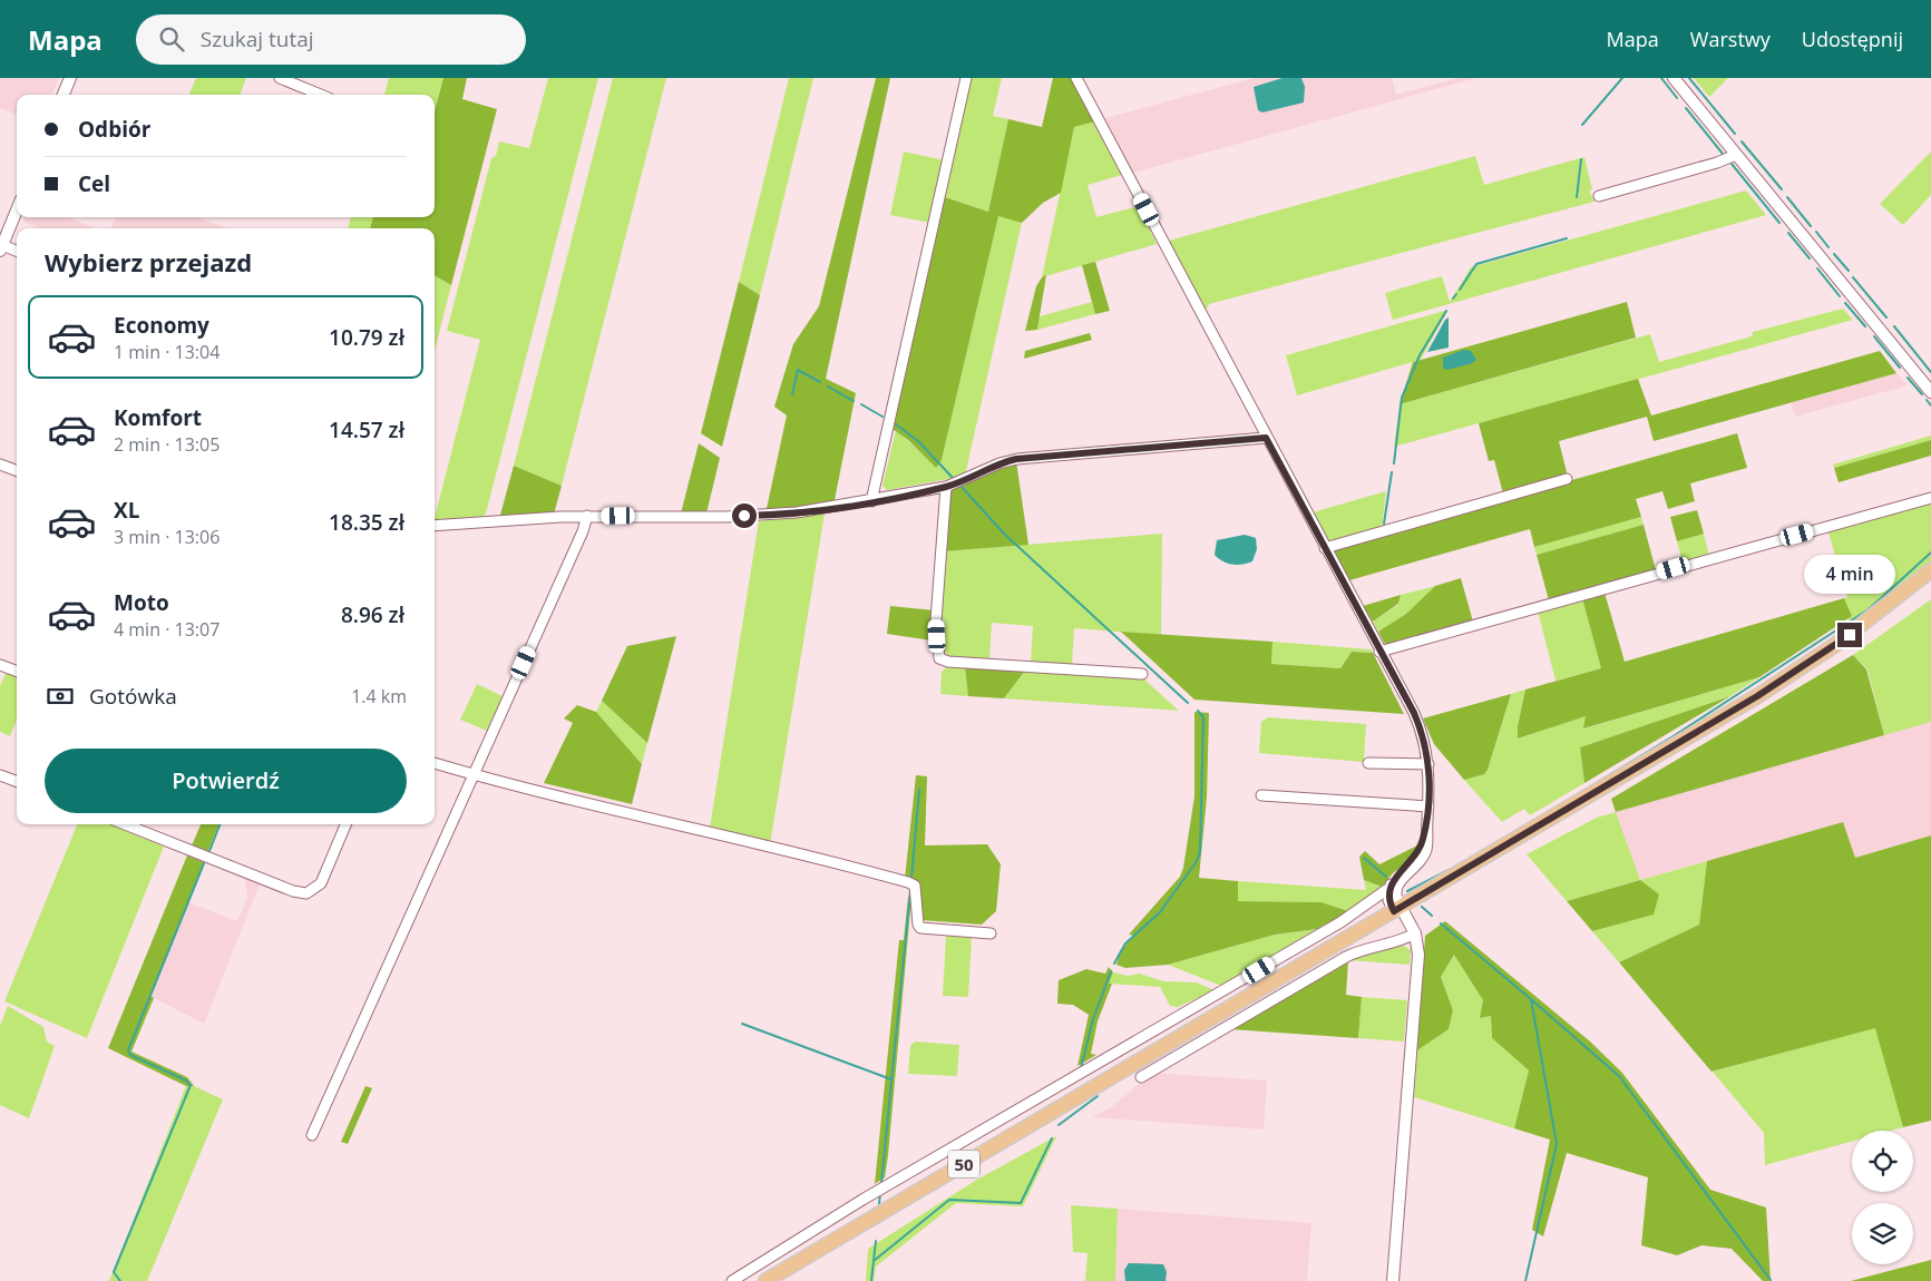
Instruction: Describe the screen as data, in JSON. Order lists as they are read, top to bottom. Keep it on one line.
{"streets":{"main road":["50"]},"page":{"header":"Mapa","search":"Szukaj tutaj","nav":["Mapa","Warstwy","Udostępnij"],"banner":["Odbiór","Cel"],"heading":"Wybierz przejazd","list":[{"name":"Economy","note":"1 min · 13:04","value":"10.79 zł"},{"name":"Komfort","note":"2 min · 13:05","value":"14.57 zł"},{"name":"XL","note":"3 min · 13:06","value":"18.35 zł"},{"name":"Moto","note":"4 min · 13:07","value":"8.96 zł"}],"bubble":"4 min","pay":["Gotówka","1.4 km"],"buttons":"Potwierdź"}}
